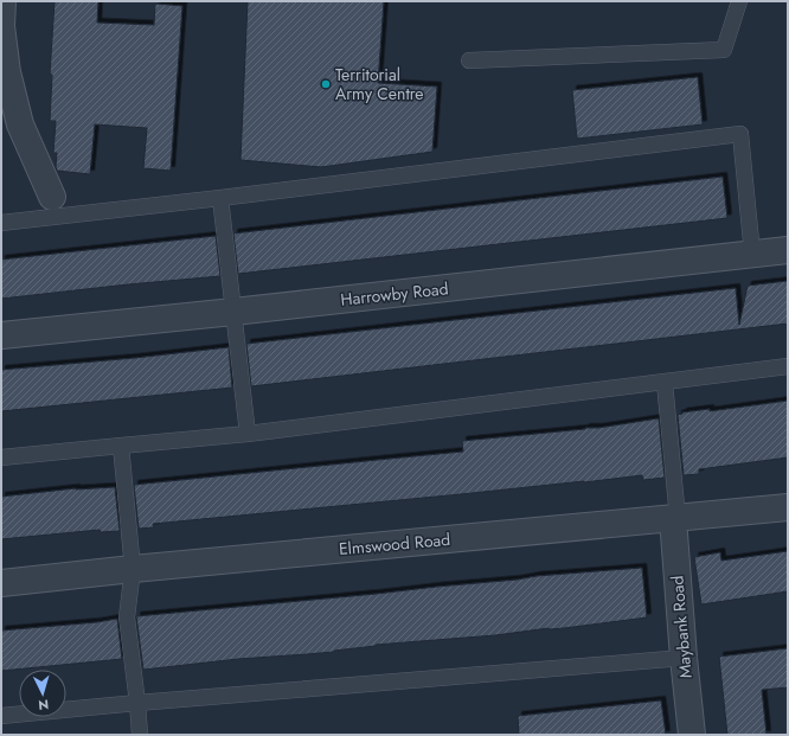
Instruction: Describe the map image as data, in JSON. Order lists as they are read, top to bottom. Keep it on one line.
{"streets":{"street":["Harrowby Road","Elmswood Road","Maybank Road"]},"crossings":[["Elmswood Road","Maybank Road"]],"places":["Territorial Army Centre"],"north":"bottom"}
